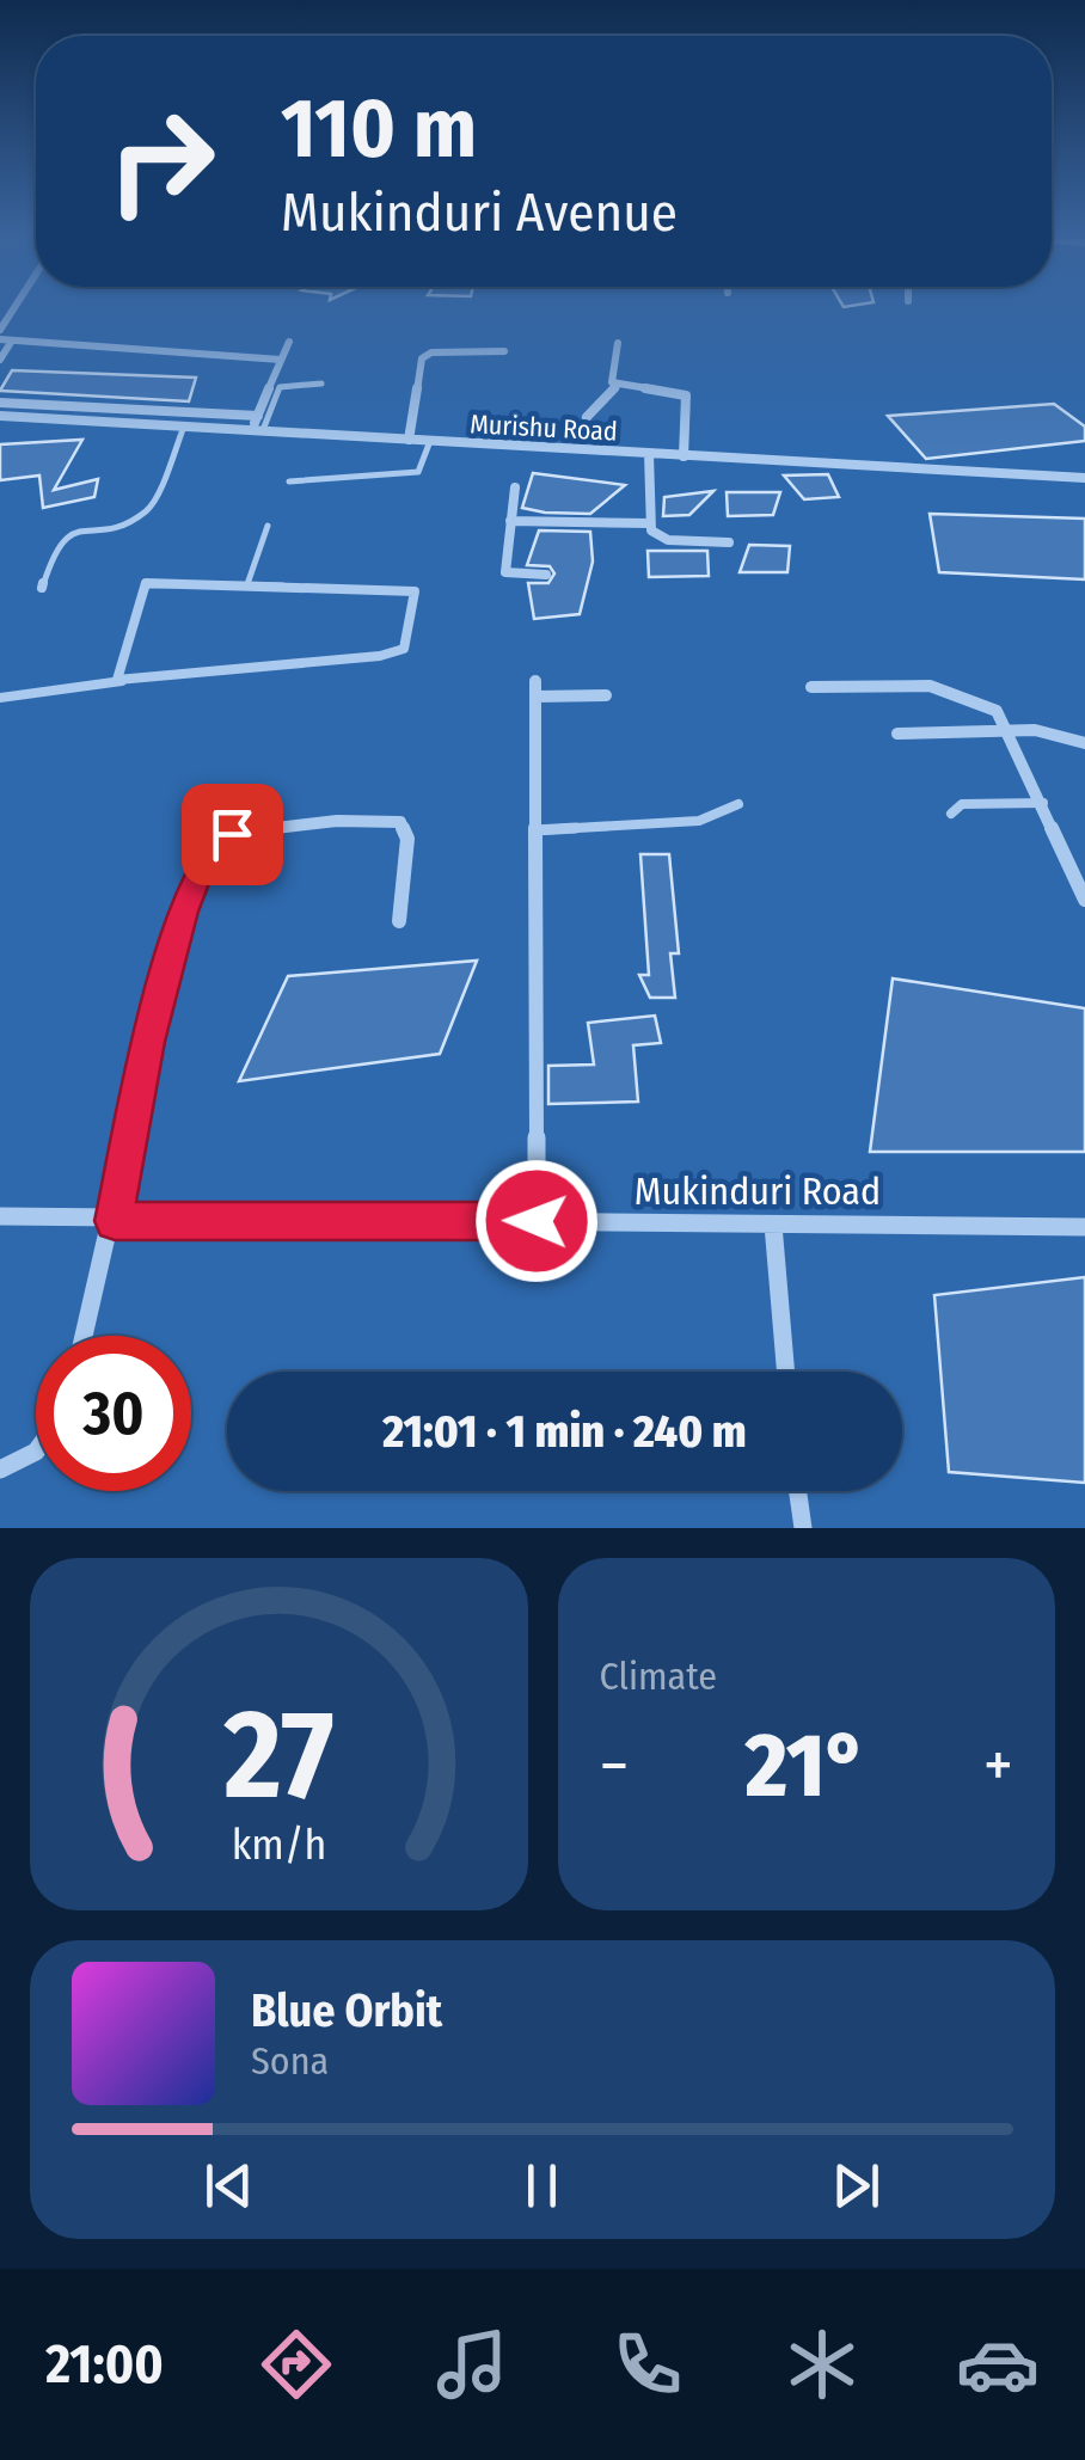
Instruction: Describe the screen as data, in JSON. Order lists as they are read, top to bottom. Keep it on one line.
{"streets":{"street":["Murishu Road","Mukinduri Road"]},"page":{"turn":["110 m","Mukinduri Avenue"],"limit":"30","trip":"21:01 · 1 min · 240 m","tile":"Climate","heat":["−","21°","+"],"song":["Blue Orbit","Sona"],"tabs":"21:00","gauge":["27","km/h"]}}
